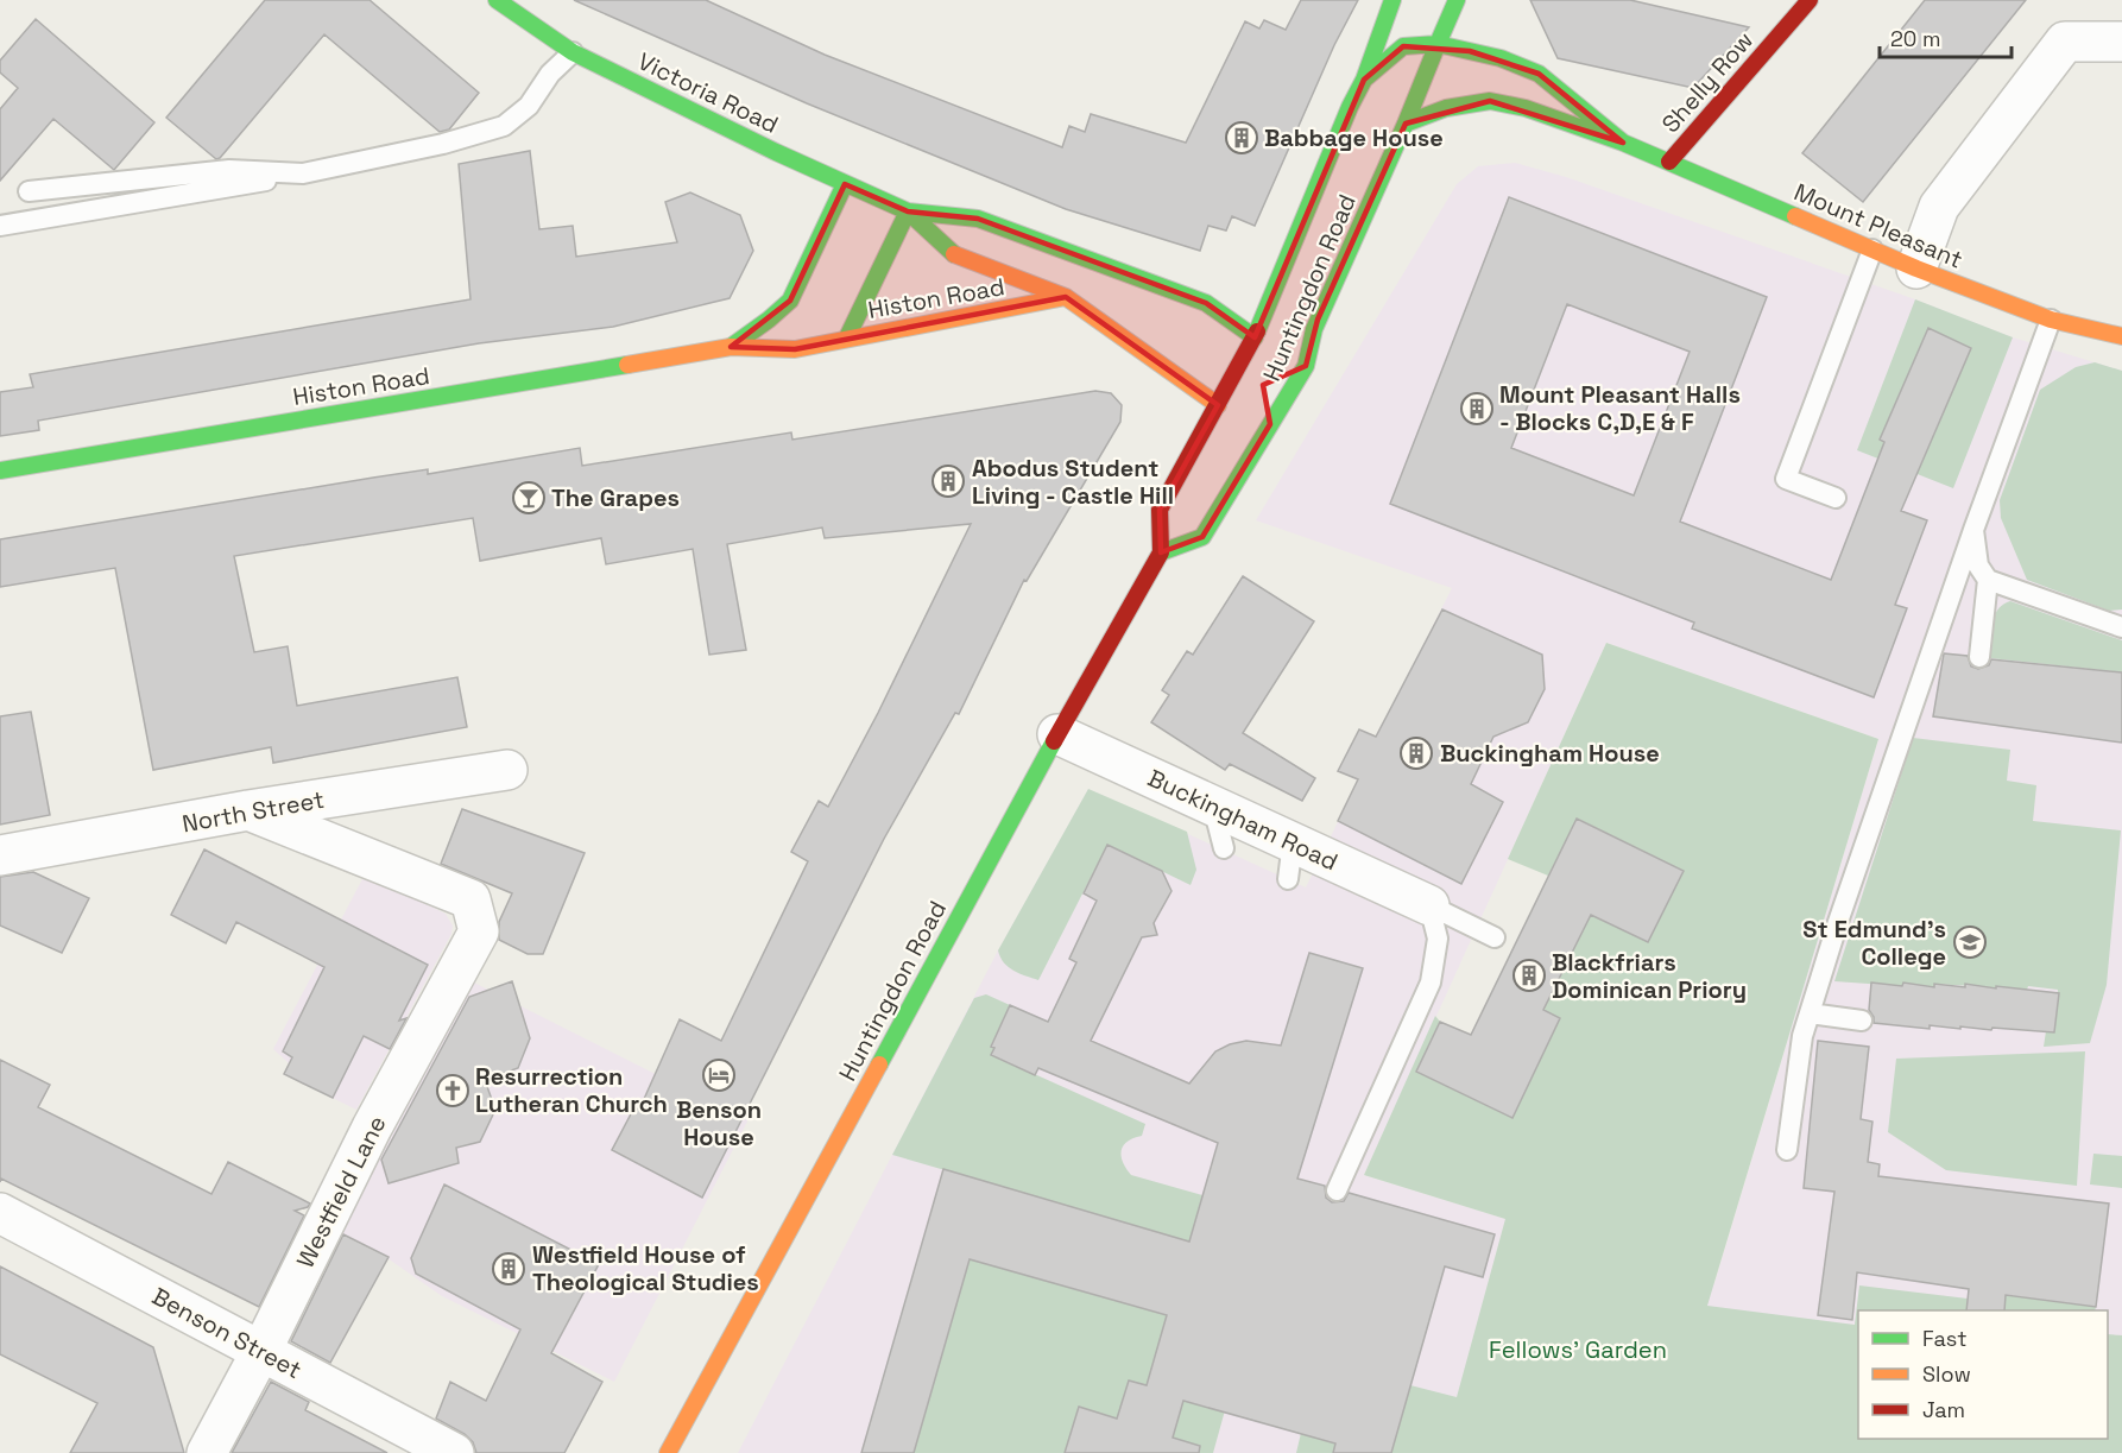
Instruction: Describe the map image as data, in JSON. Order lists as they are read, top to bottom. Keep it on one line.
{"streets":{"main road":["Shelly Row","Victoria Road","Mount Pleasant","Huntingdon Road","Histon Road"],"street":["North Street","Buckingham Road","Westfield Lane","Benson Street"]},"crossings":[["Shelly Row","Mount Pleasant"],["Victoria Road","Huntingdon Road"],["Victoria Road","Histon Road"],["Mount Pleasant","Huntingdon Road"],["Huntingdon Road","Buckingham Road"],["North Street","Westfield Lane"],["Westfield Lane","Benson Street"]],"parks":["Fellows' Garden"],"places":{"building":["Babbage House","Mount Pleasant Halls - Blocks C,D,E & F","Abodus Student Living - Castle Hill","Buckingham House","Blackfriars Dominican Priory","Westfield House of Theological Studies"],"bar":["The Grapes"],"school or university":["St Edmund's College"],"hotel":["Benson House"],"church":["Resurrection Lutheran Church"]},"legend":["Fast","Slow","Jam"],"scale_bar":"20 m"}
